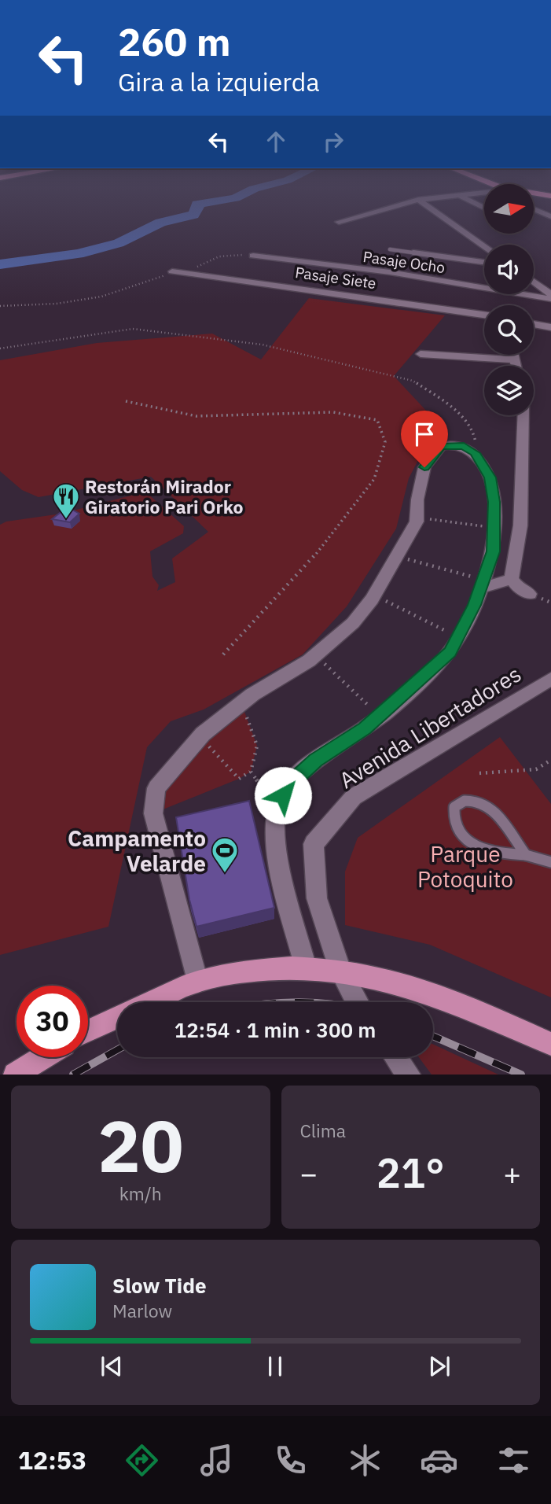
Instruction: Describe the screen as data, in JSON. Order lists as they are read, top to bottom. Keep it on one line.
{"streets":{"street":["Pasaje Ocho","Pasaje Siete","Avenida Libertadores"]},"parks":["Parque Potoquito"],"places":{"restaurant":["Restorán Mirador Giratorio Pari Orko"],"sports":["Campamento Velarde"]},"north":"right","page":{"turn":["260 m","Gira a la izquierda"],"limit":"30","trip":"12:54 · 1 min · 300 m","tile":[["20","km/h"],"Clima"],"heat":["−","21°","+"],"song":["Slow Tide","Marlow"],"tabs":"12:53"}}
